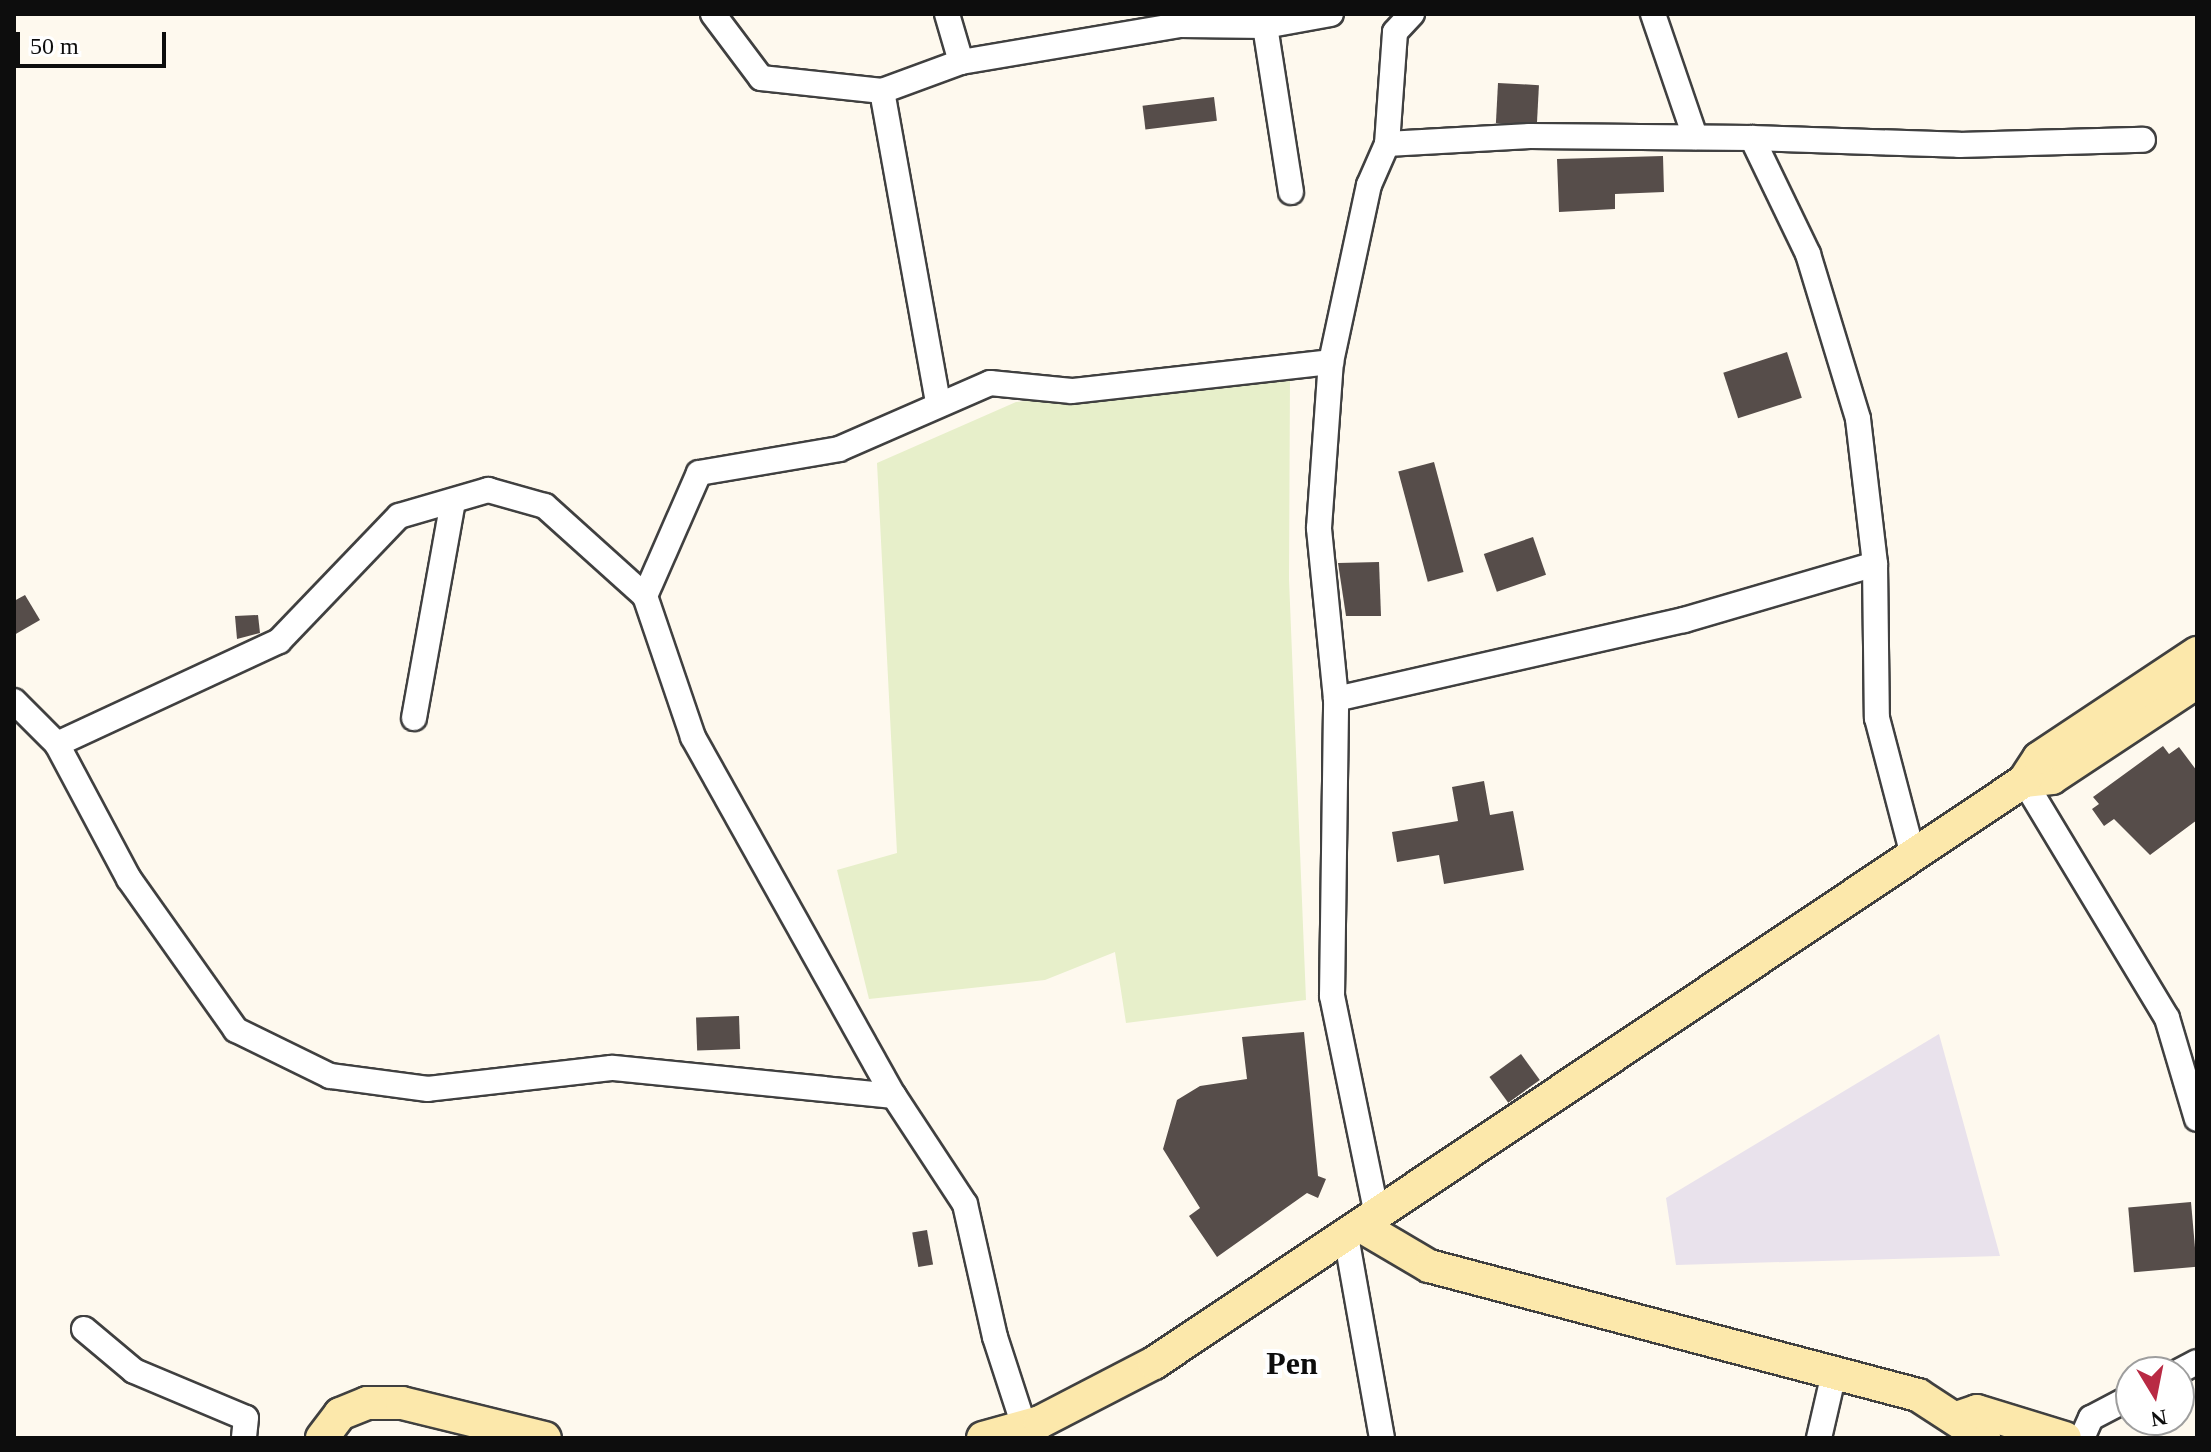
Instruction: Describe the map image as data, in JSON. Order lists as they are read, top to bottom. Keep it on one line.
{"districts":["Pen"],"scale_bar":"50 m","north":"bottom"}
